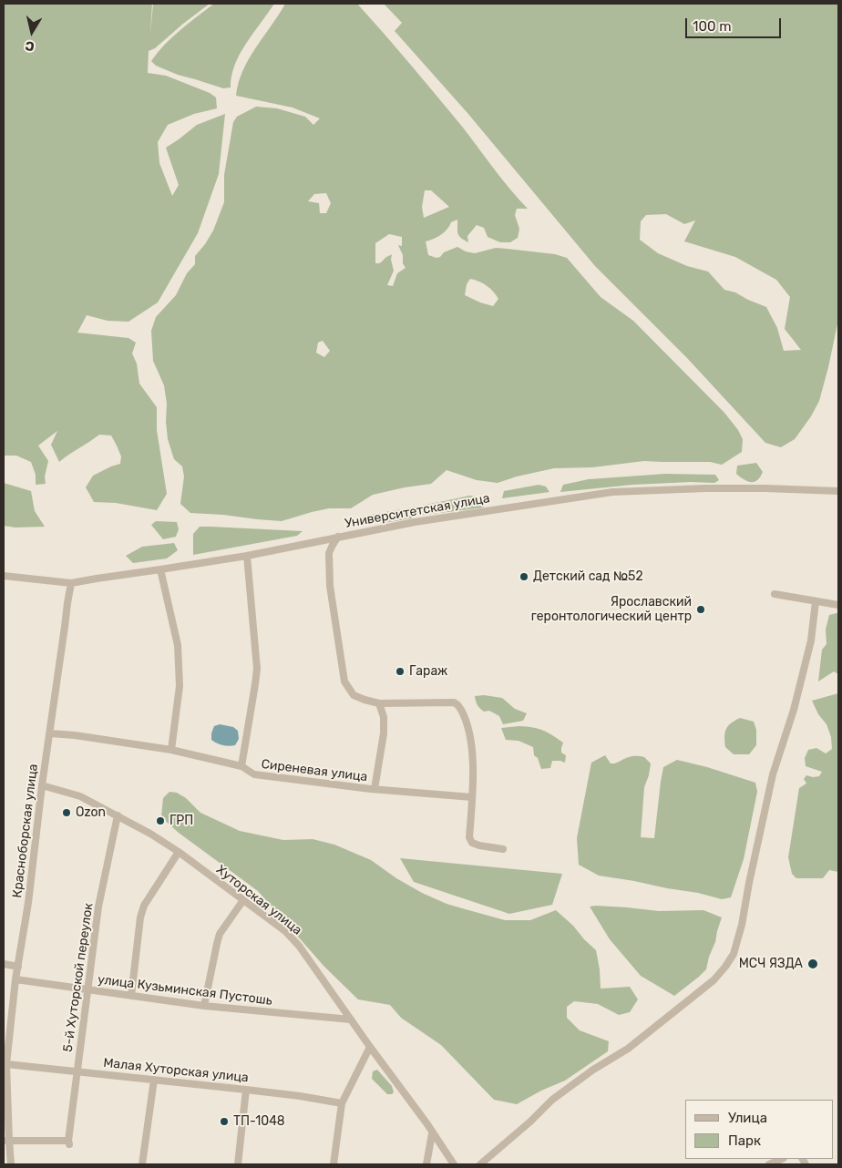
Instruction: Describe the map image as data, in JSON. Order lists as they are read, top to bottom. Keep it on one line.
{"streets":{"street":["Университетская улица","Сиреневая улица","Красноборская улица","Хуторская улица","5-й Хуторской переулок","улица Кузьминская Пустошь","Малая Хуторская улица"]},"crossings":[["Университетская улица","Красноборская улица"],["Сиреневая улица","Красноборская улица"],["Красноборская улица","Хуторская улица"],["Красноборская улица","5-й Хуторской переулок"],["Красноборская улица","улица Кузьминская Пустошь"],["Красноборская улица","Малая Хуторская улица"],["Хуторская улица","5-й Хуторской переулок"],["Хуторская улица","улица Кузьминская Пустошь"],["5-й Хуторской переулок","улица Кузьминская Пустошь"],["5-й Хуторской переулок","Малая Хуторская улица"]],"places":["Детский сад №52","Ярославский геронтологический центр","Гараж","Ozon","ГРП","МСЧ ЯЗДА","ТП-1048"],"legend":["Улица","Парк"],"scale_bar":"100 m","north":"bottom"}
